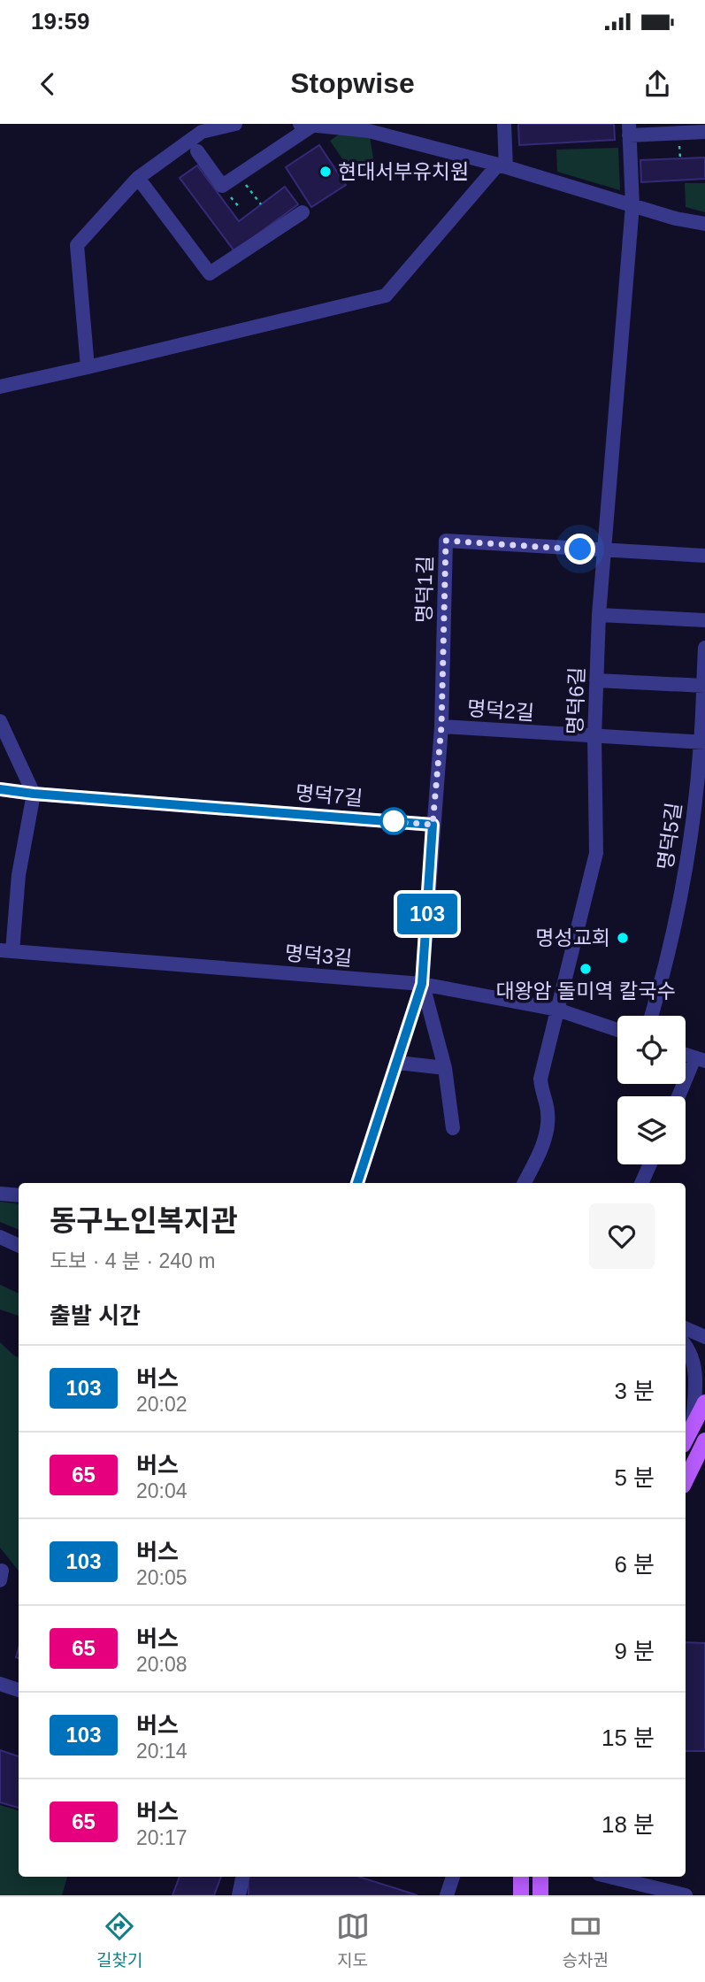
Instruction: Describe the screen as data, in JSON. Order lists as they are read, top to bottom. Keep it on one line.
{"streets":{"street":["명덕1길","명덕6길","명덕2길","명덕7길","명덕5길","명덕3길"]},"crossings":[["명덕1길","명덕6길"],["명덕1길","명덕2길"],["명덕1길","명덕7길"],["명덕6길","명덕2길"],["명덕6길","명덕3길"],["명덕2길","명덕5길"]],"places":["현대서부유치원","명성교회","대왕암 돌미역 칼국수"],"lines":["bus line 103"],"page":{"status":"19:59","header":"Stopwise","on_map":"103","heading":[["동구노인복지관","도보 · 4 분 · 240 m"],"출발 시간"],"list":[{"mark":"103","name":"버스","note":"20:02","value":"3 분"},{"mark":"65","name":"버스","note":"20:04","value":"5 분"},{"mark":"103","name":"버스","note":"20:05","value":"6 분"},{"mark":"65","name":"버스","note":"20:08","value":"9 분"},{"mark":"103","name":"버스","note":"20:14","value":"15 분"},{"mark":"65","name":"버스","note":"20:17","value":"18 분"}],"tabs":["길찾기","지도","승차권"]}}
